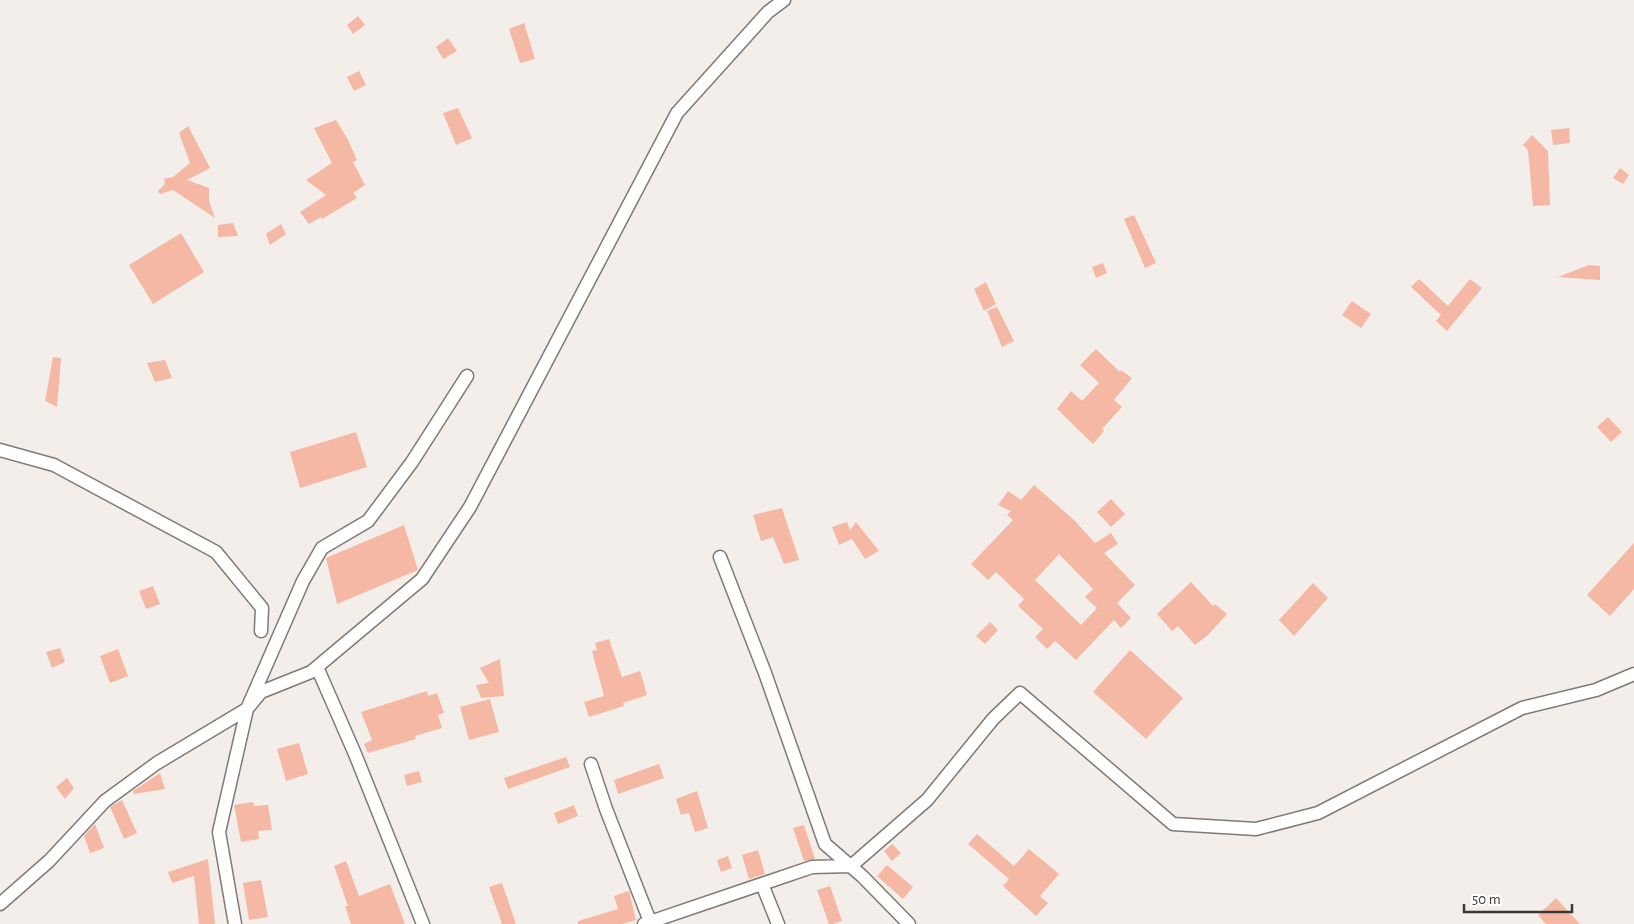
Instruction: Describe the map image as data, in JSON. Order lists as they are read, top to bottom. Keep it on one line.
{"scale_bar":"50 m"}
